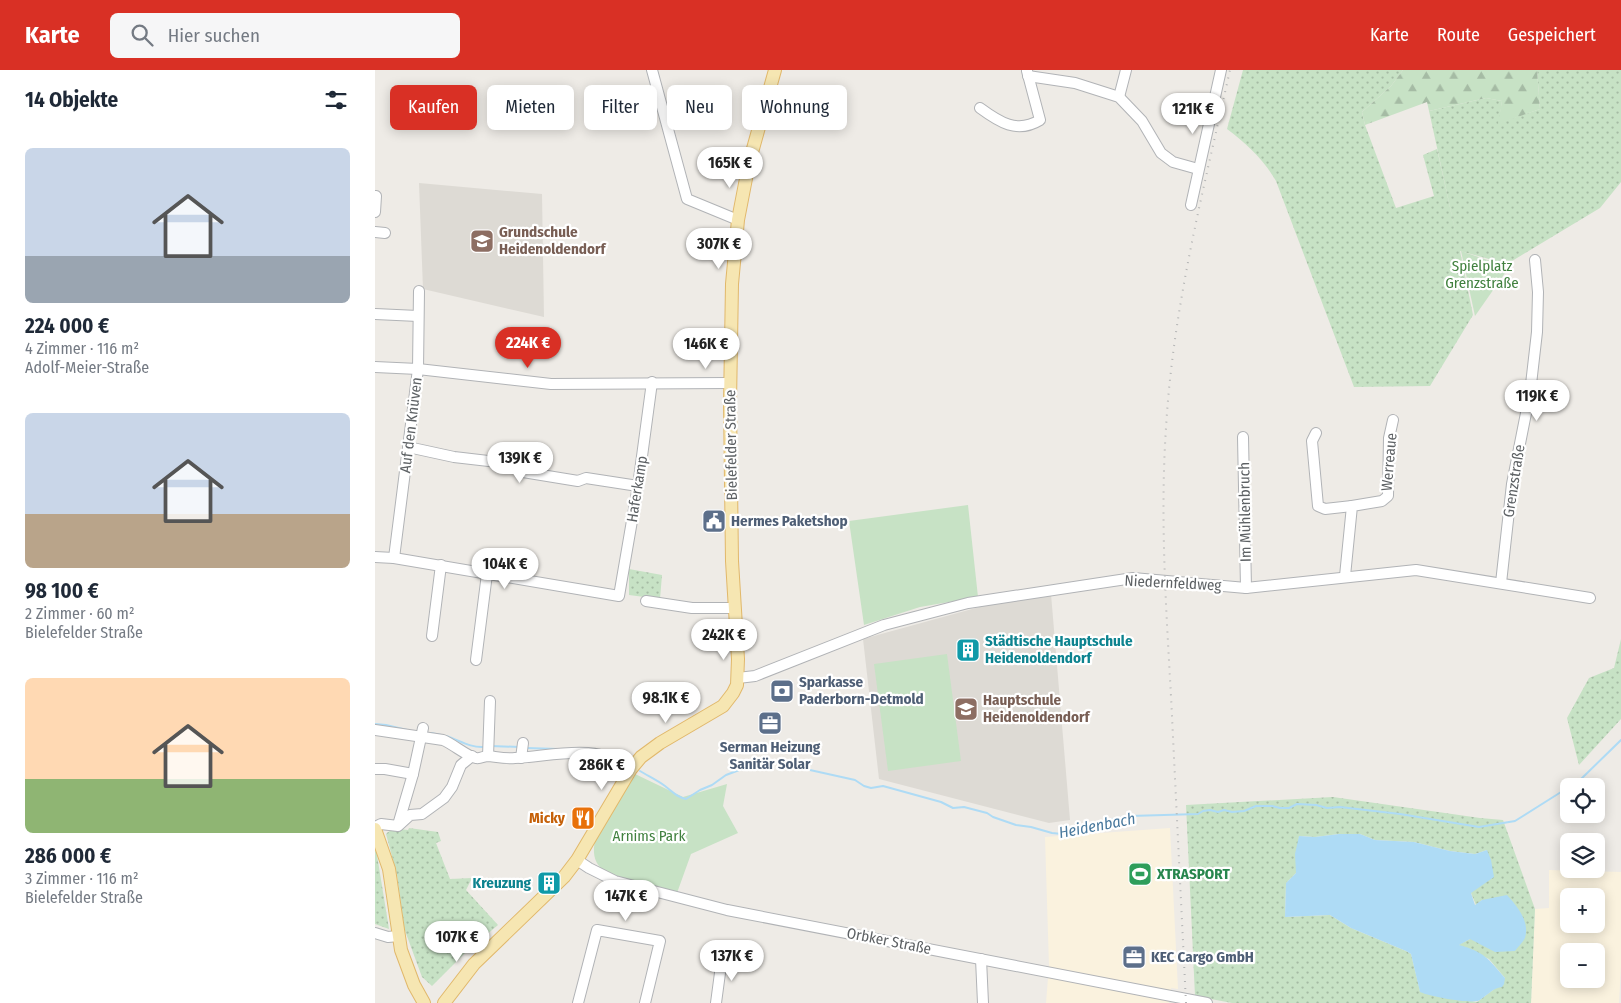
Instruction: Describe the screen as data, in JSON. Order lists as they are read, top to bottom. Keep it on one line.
{"streets":{"main road":["Bielefelder Straße"],"street":["Auf den Knüven","Werreaue","Grenzstraße","Haferkamp","Im Mühlenbruch","Niedernfeldweg","Orbker Straße"]},"crossings":[["Bielefelder Straße","Niedernfeldweg"],["Bielefelder Straße","Orbker Straße"],["Grenzstraße","Niedernfeldweg"],["Im Mühlenbruch","Niedernfeldweg"]],"water":["Heidenbach"],"parks":["Spielplatz Grenzstraße","Arnims Park"],"places":{"school or university":["Grundschule Heidenoldendorf","Hauptschule Heidenoldendorf"],"public building":["Hermes Paketshop"],"building":["Städtische Hauptschule Heidenoldendorf","Kreuzung"],"bank":["Sparkasse Paderborn-Detmold"],"office":["Serman Heizung Sanitär Solar","KEC Cargo GmbH"],"restaurant":["Micky"],"sports":["XTRASPORT"]},"page":{"header":"Karte","search":"Hier suchen","nav":["Karte","Route","Gespeichert"],"heading":"14 Objekte","chip":["Kaufen","Mieten","Filter","Neu","Wohnung"],"price":["121K €","165K €","307K €","224K €","146K €","119K €","139K €","104K €","242K €","98.1K €","286K €","147K €","107K €","137K €"],"list":[{"name":"224 000 €","note":"4 Zimmer · 116 m² · Adolf-Meier-Straße"},{"name":"98 100 €","note":"2 Zimmer · 60 m² · Bielefelder Straße"},{"name":"286 000 €","note":"3 Zimmer · 116 m² · Bielefelder Straße"}],"map_buttons":["+","−"]}}
